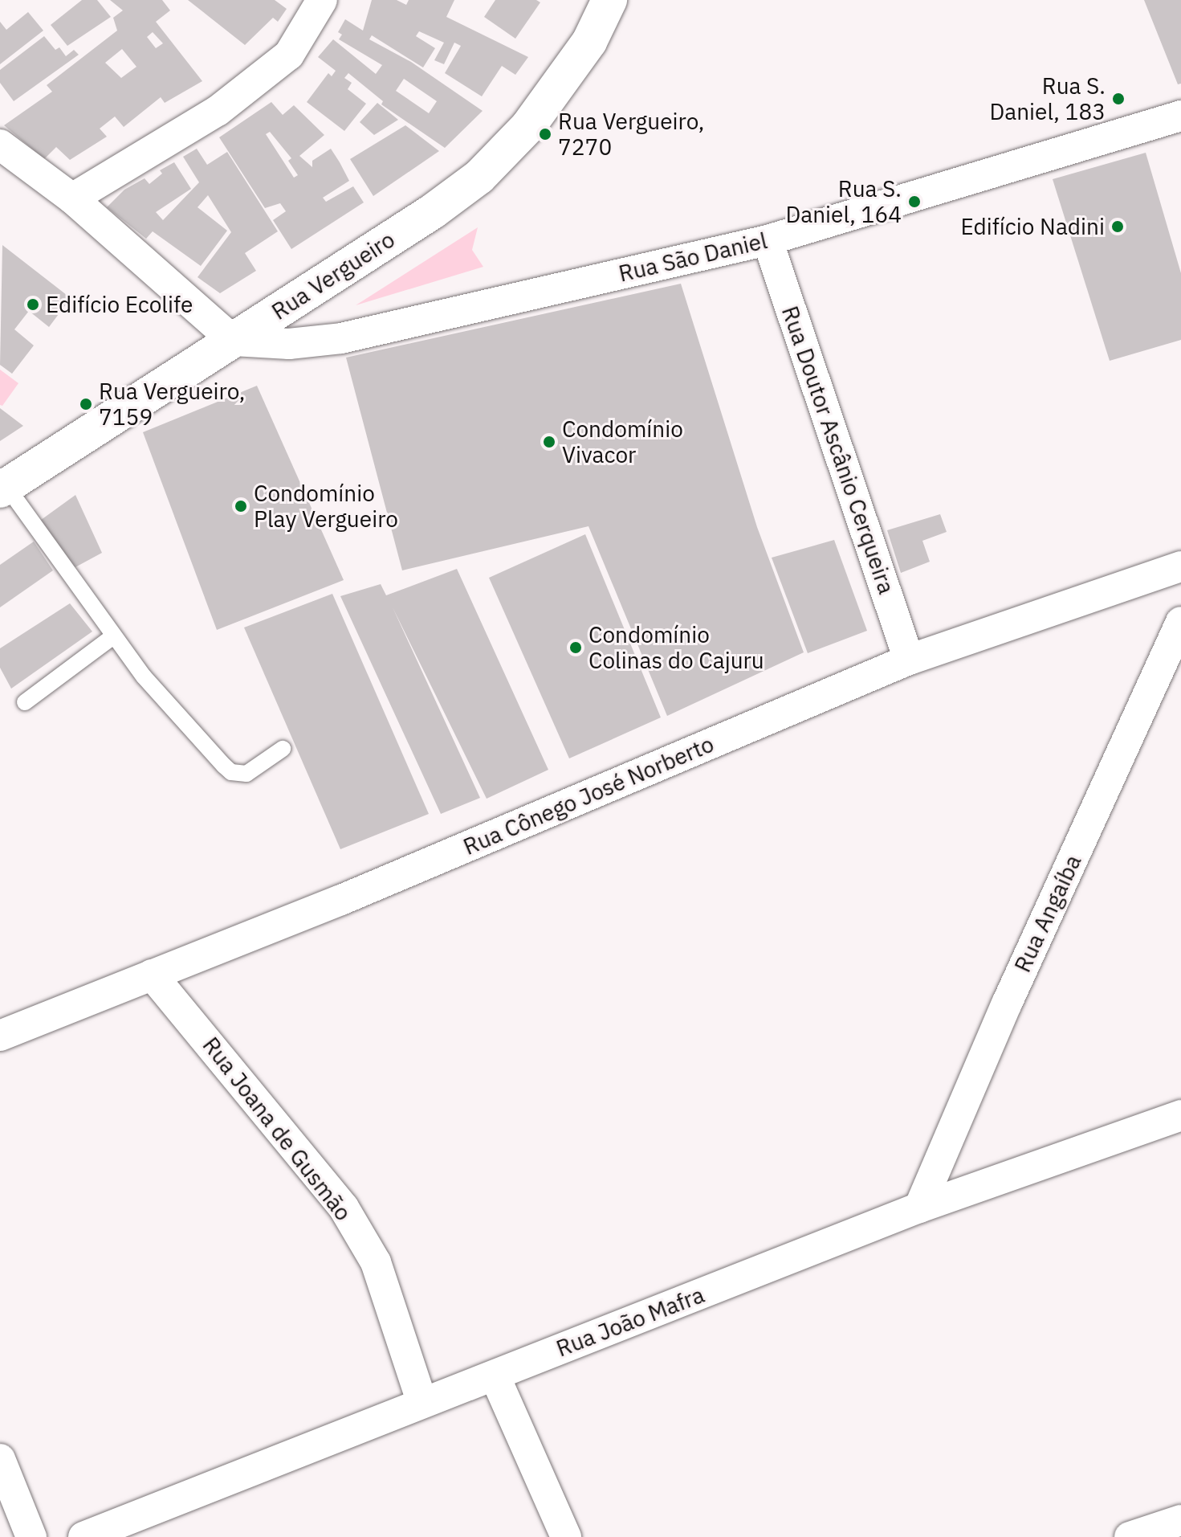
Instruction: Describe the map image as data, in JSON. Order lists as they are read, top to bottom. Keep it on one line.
{"streets":{"main road":["Rua Vergueiro"],"street":["Rua São Daniel","Rua Doutor Ascânio Cerqueira","Rua Cônego José Norberto","Rua Angaíba","Rua Joana de Gusmão","Rua João Mafra"]},"crossings":[["Rua São Daniel","Rua Vergueiro"],["Rua São Daniel","Rua Doutor Ascânio Cerqueira"],["Rua Doutor Ascânio Cerqueira","Rua Cônego José Norberto"],["Rua Cônego José Norberto","Rua Joana de Gusmão"],["Rua Angaíba","Rua João Mafra"],["Rua Joana de Gusmão","Rua João Mafra"]],"places":["Rua S. Daniel, 183","Rua Vergueiro, 7270","Rua S. Daniel, 164","Edifício Nadini","Edifício Ecolife","Rua Vergueiro, 7159","Condomínio Vivacor","Condomínio Play Vergueiro","Condomínio Colinas do Cajuru"]}
